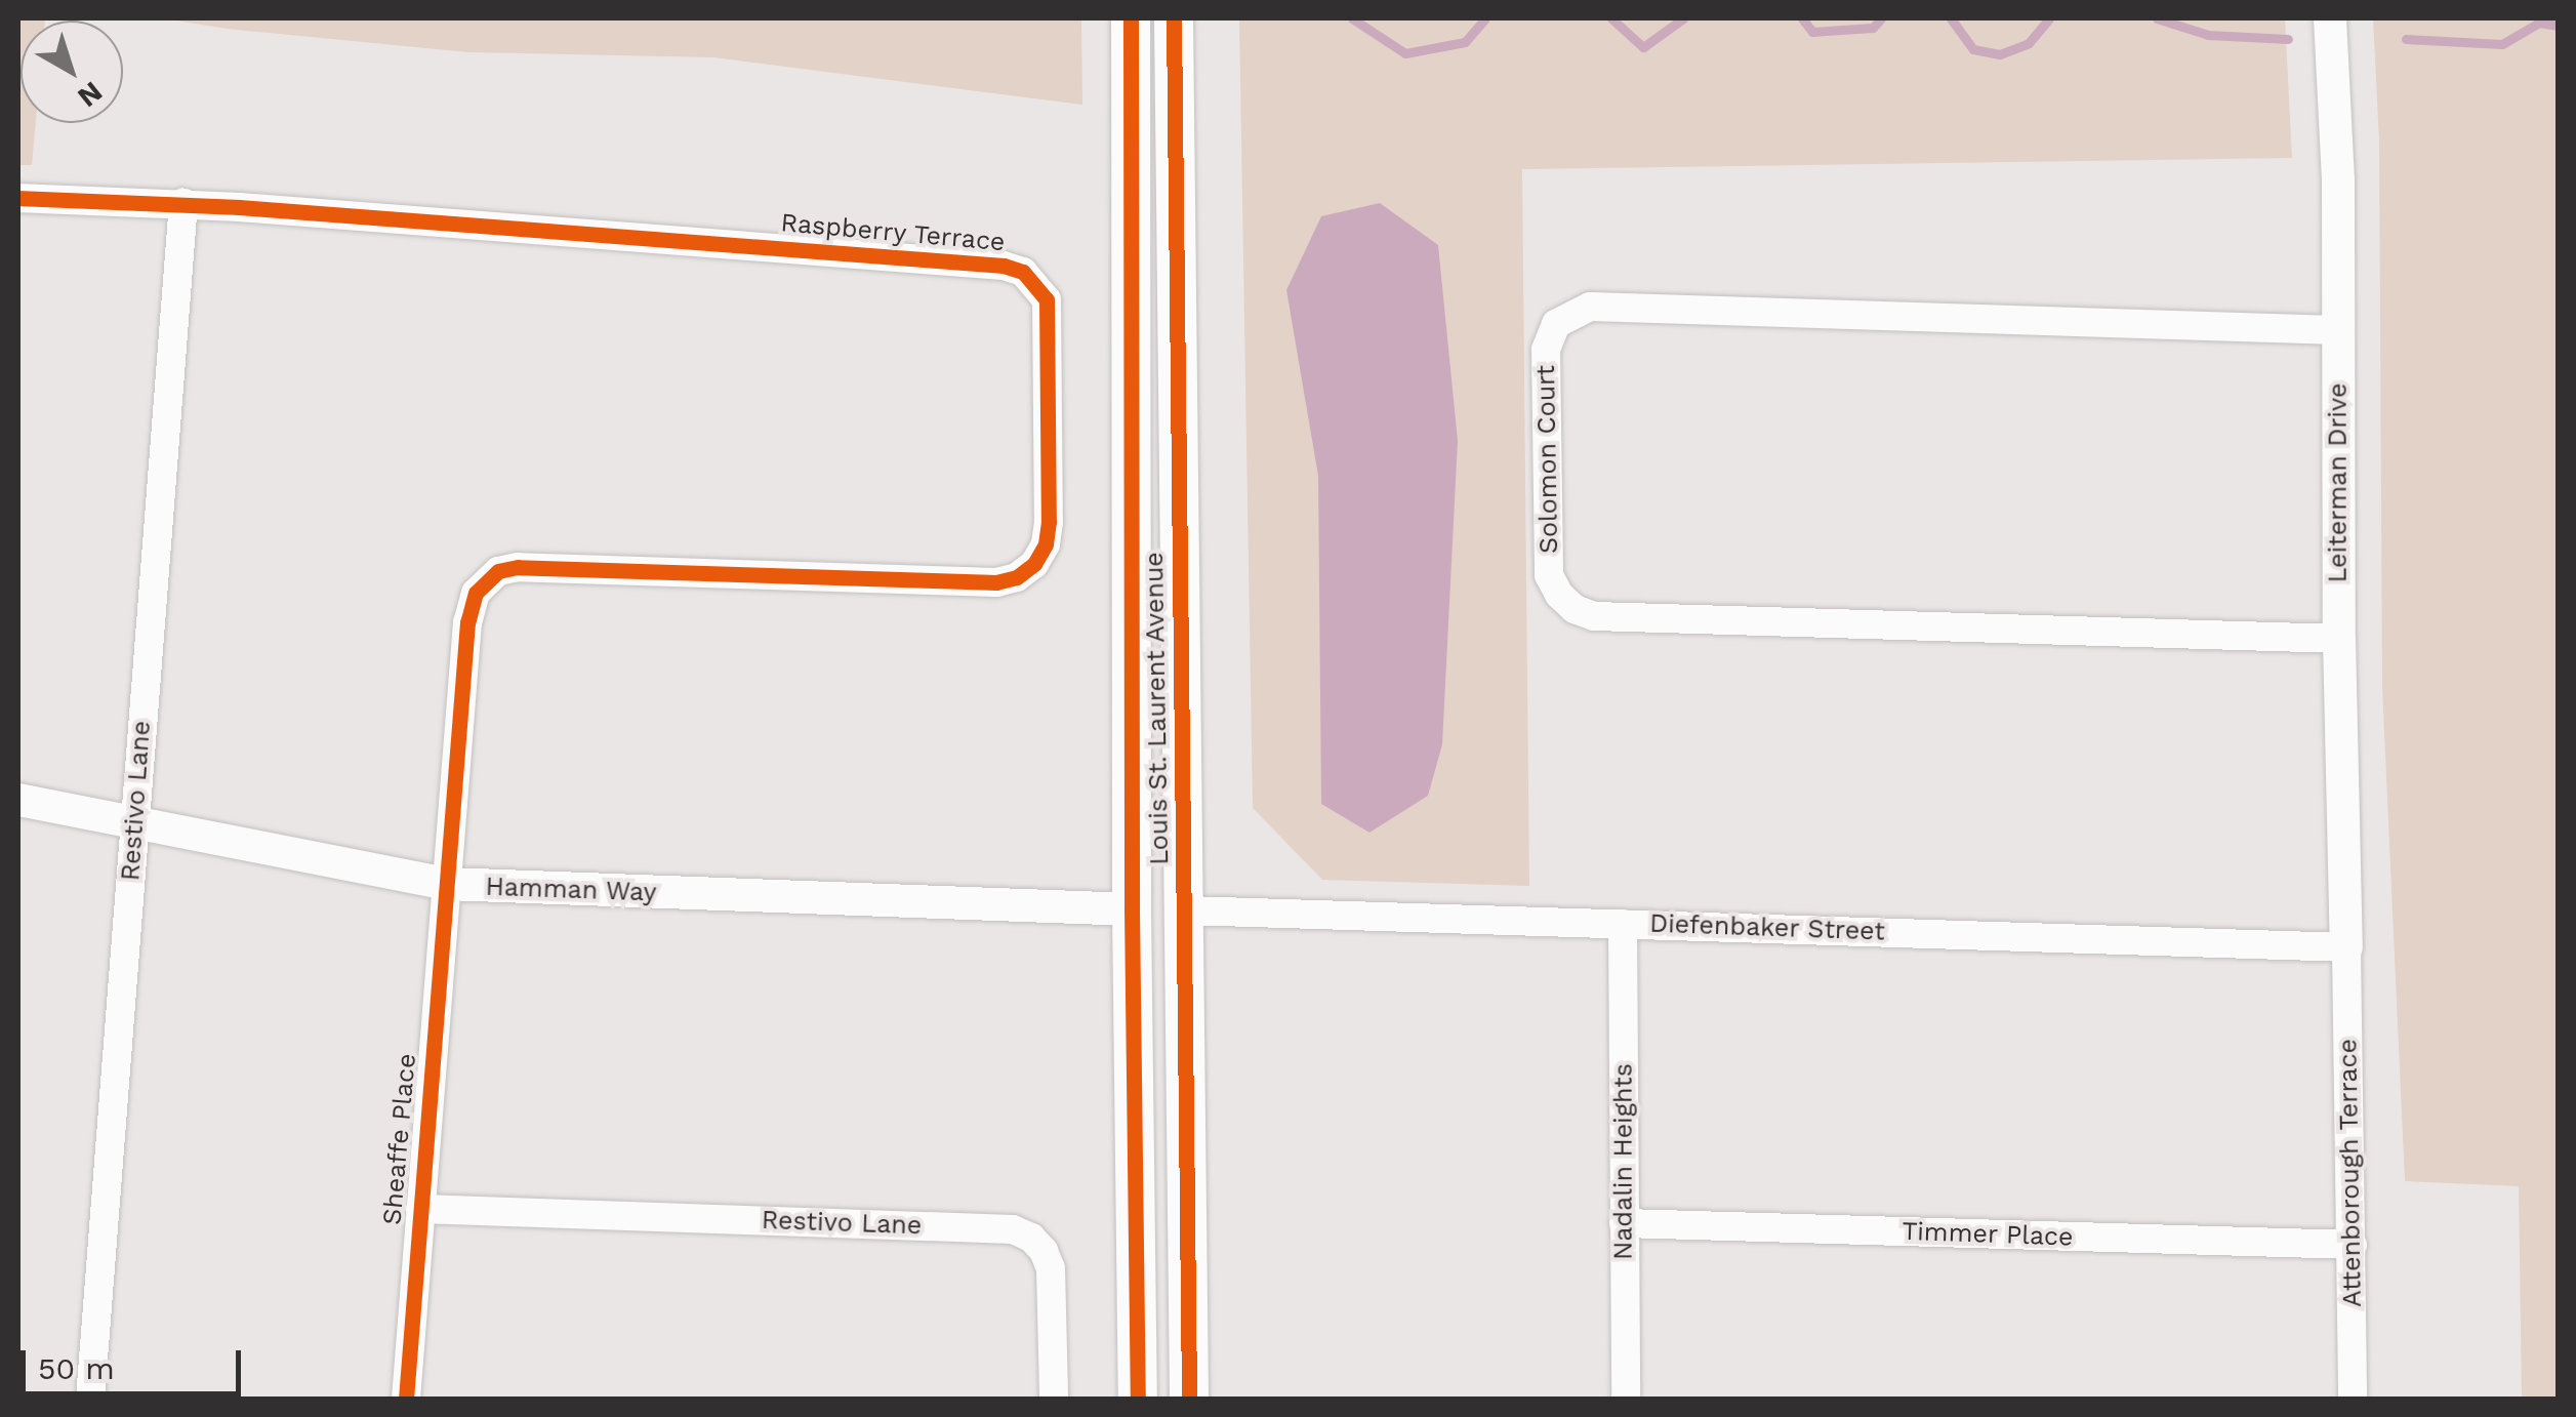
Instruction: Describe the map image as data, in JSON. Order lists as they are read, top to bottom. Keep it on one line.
{"streets":{"main road":["Louis St. Laurent Avenue"],"street":["Raspberry Terrace","Solomon Court","Leiterman Drive","Restivo Lane","Hamman Way","Diefenbaker Street","Sheaffe Place","Nadalin Heights","Attenborough Terrace","Timmer Place"]},"crossings":[["Raspberry Terrace","Restivo Lane"],["Raspberry Terrace","Hamman Way"],["Raspberry Terrace","Sheaffe Place"],["Solomon Court","Leiterman Drive"],["Leiterman Drive","Diefenbaker Street"],["Leiterman Drive","Attenborough Terrace"],["Louis St. Laurent Avenue","Hamman Way"],["Louis St. Laurent Avenue","Diefenbaker Street"],["Restivo Lane","Hamman Way"],["Restivo Lane","Sheaffe Place"],["Hamman Way","Sheaffe Place"],["Diefenbaker Street","Nadalin Heights"],["Diefenbaker Street","Attenborough Terrace"],["Nadalin Heights","Timmer Place"],["Attenborough Terrace","Timmer Place"]],"scale_bar":"50 m","north":"bottom right"}
